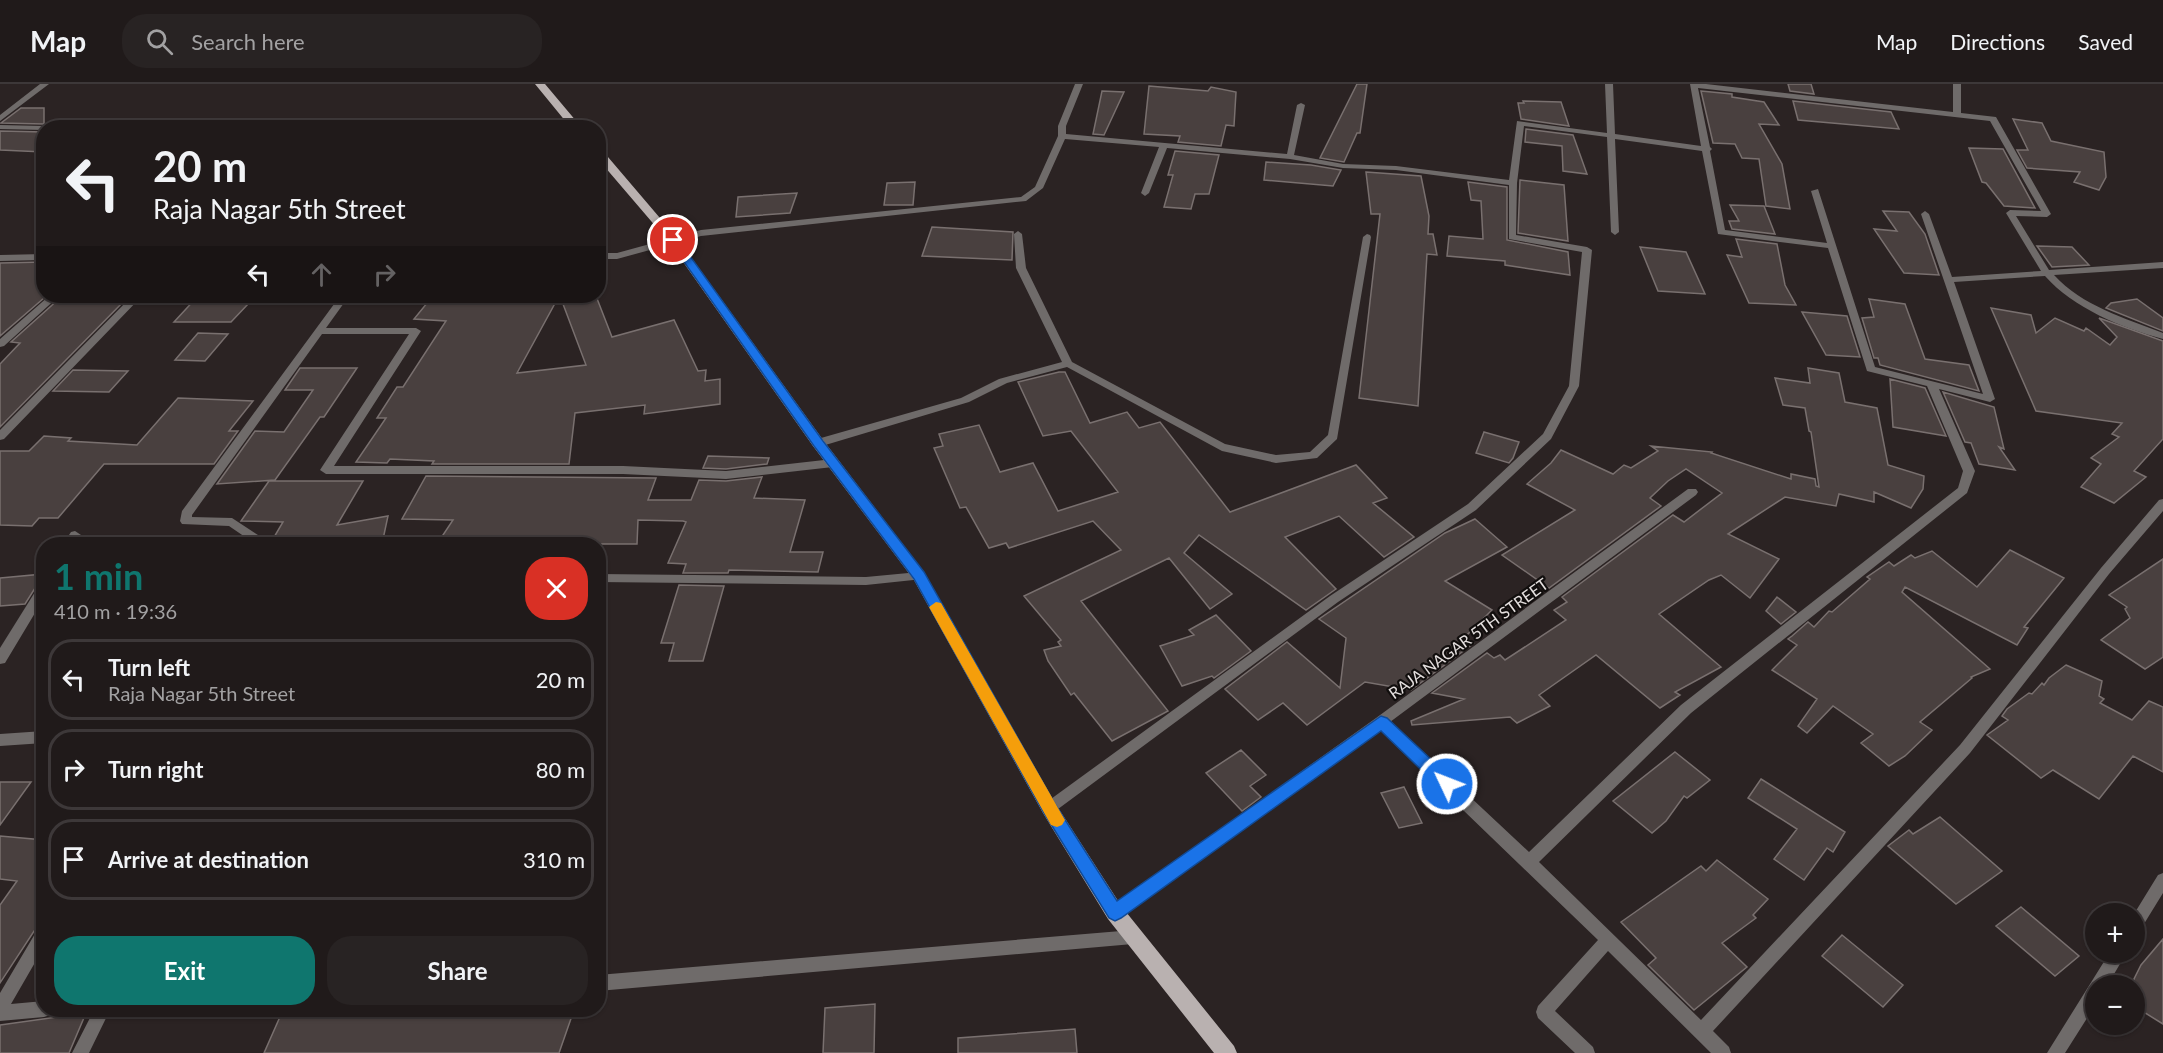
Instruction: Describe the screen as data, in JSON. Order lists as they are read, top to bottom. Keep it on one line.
{"streets":{"street":["RAJA NAGAR 5TH STREET"]},"page":{"header":"Map","search":"Search here","nav":["Map","Directions","Saved"],"turn":["20 m","Raja Nagar 5th Street"],"heading":["1 min","410 m · 19:36"],"list":[{"name":"Turn left","note":"Raja Nagar 5th Street","value":"20 m"},{"name":"Turn right","value":"80 m"},{"name":"Arrive at destination","value":"310 m"}],"map_buttons":["+","−"],"buttons":["Exit","Share"]}}
